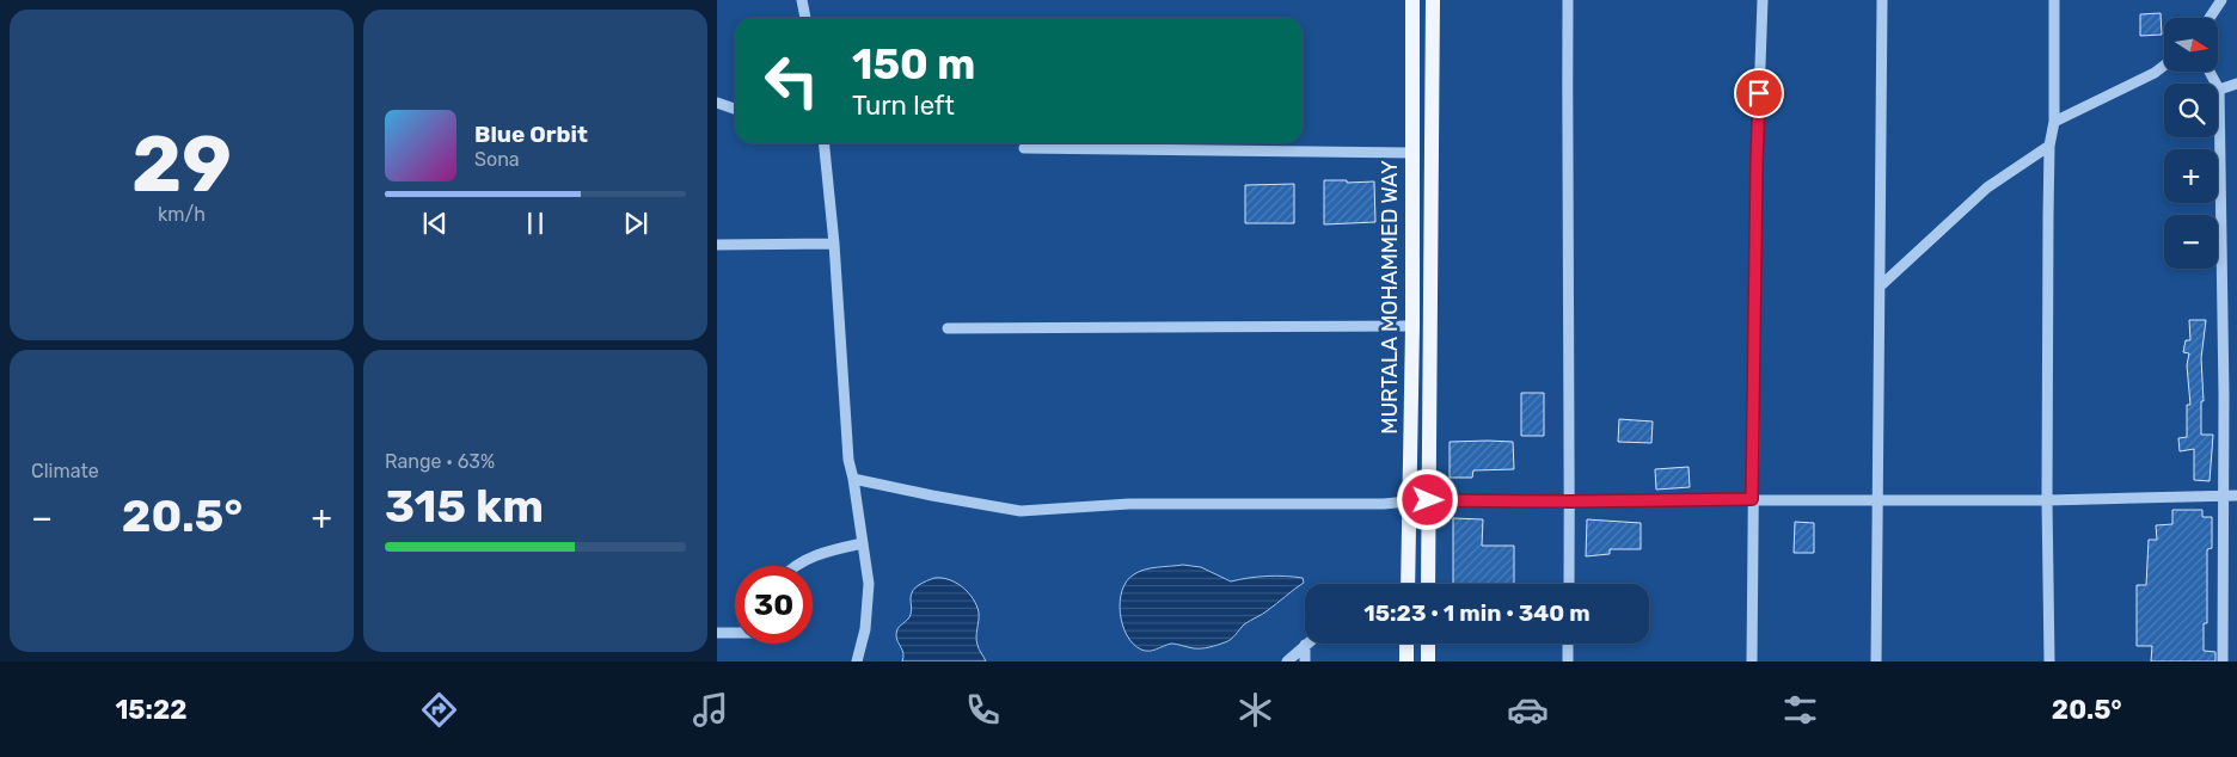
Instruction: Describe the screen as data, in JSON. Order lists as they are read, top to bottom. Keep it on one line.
{"streets":{"main road":["MURTALA MOHAMMED WAY"]},"north":"right","page":{"tile":[["29","km/h"],"Climate",["Range · 63%","315 km"]],"map_buttons":["+","−"],"turn":["150 m","Turn left"],"song":["Blue Orbit","Sona"],"heat":["−","20.5°","+"],"limit":"30","trip":"15:23 · 1 min · 340 m","tabs":["15:22","20.5°"]}}
